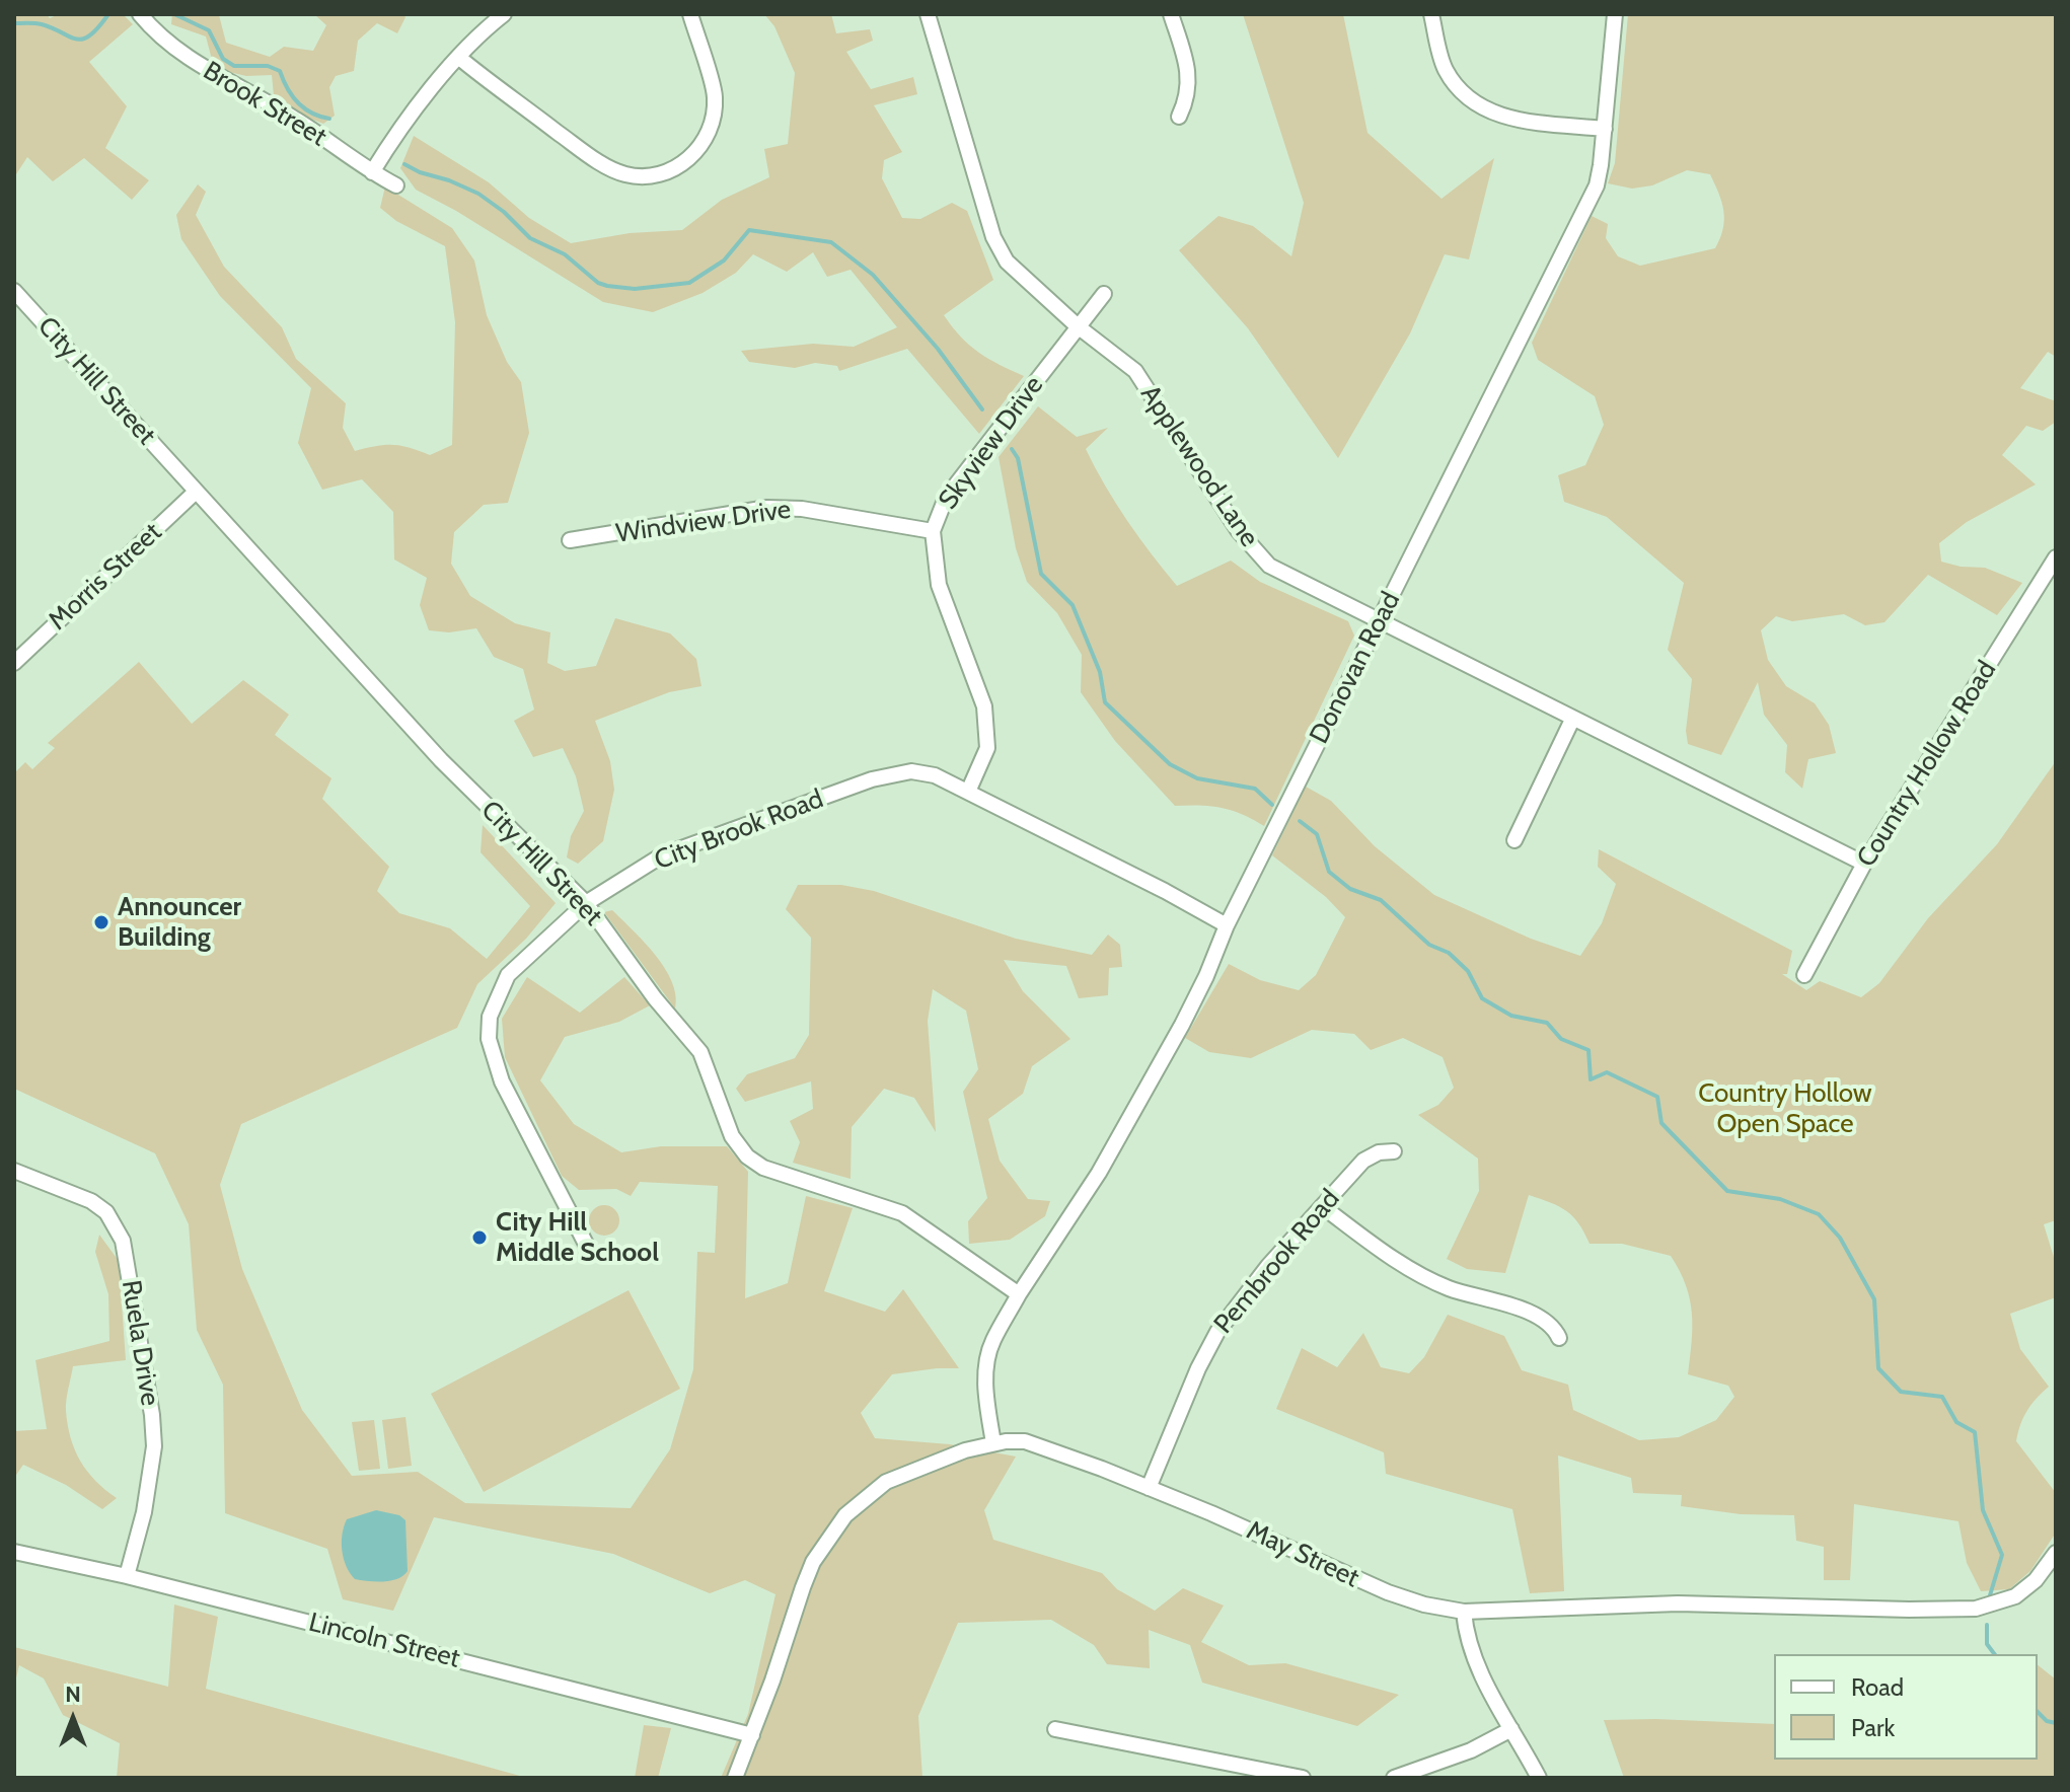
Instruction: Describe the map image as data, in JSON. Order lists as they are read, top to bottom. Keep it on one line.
{"streets":{"street":["Brook Street","City Hill Street","Skyview Drive","Applewood Lane","Windview Drive","Morris Street","Donovan Road","Country Hollow Road","City Brook Road","Pembrook Road","Ruela Drive","May Street","Lincoln Street"]},"crossings":[["City Hill Street","Morris Street"],["City Hill Street","Donovan Road"],["City Hill Street","City Brook Road"],["Skyview Drive","Applewood Lane"],["Skyview Drive","Windview Drive"],["Skyview Drive","City Brook Road"],["Applewood Lane","Donovan Road"],["Applewood Lane","Country Hollow Road"],["Donovan Road","City Brook Road"],["Pembrook Road","May Street"],["Ruela Drive","Lincoln Street"],["May Street","Lincoln Street"]],"parks":["Country Hollow Open Space"],"places":["Announcer Building","City Hill Middle School"],"legend":["Road","Park"],"north":"top"}
